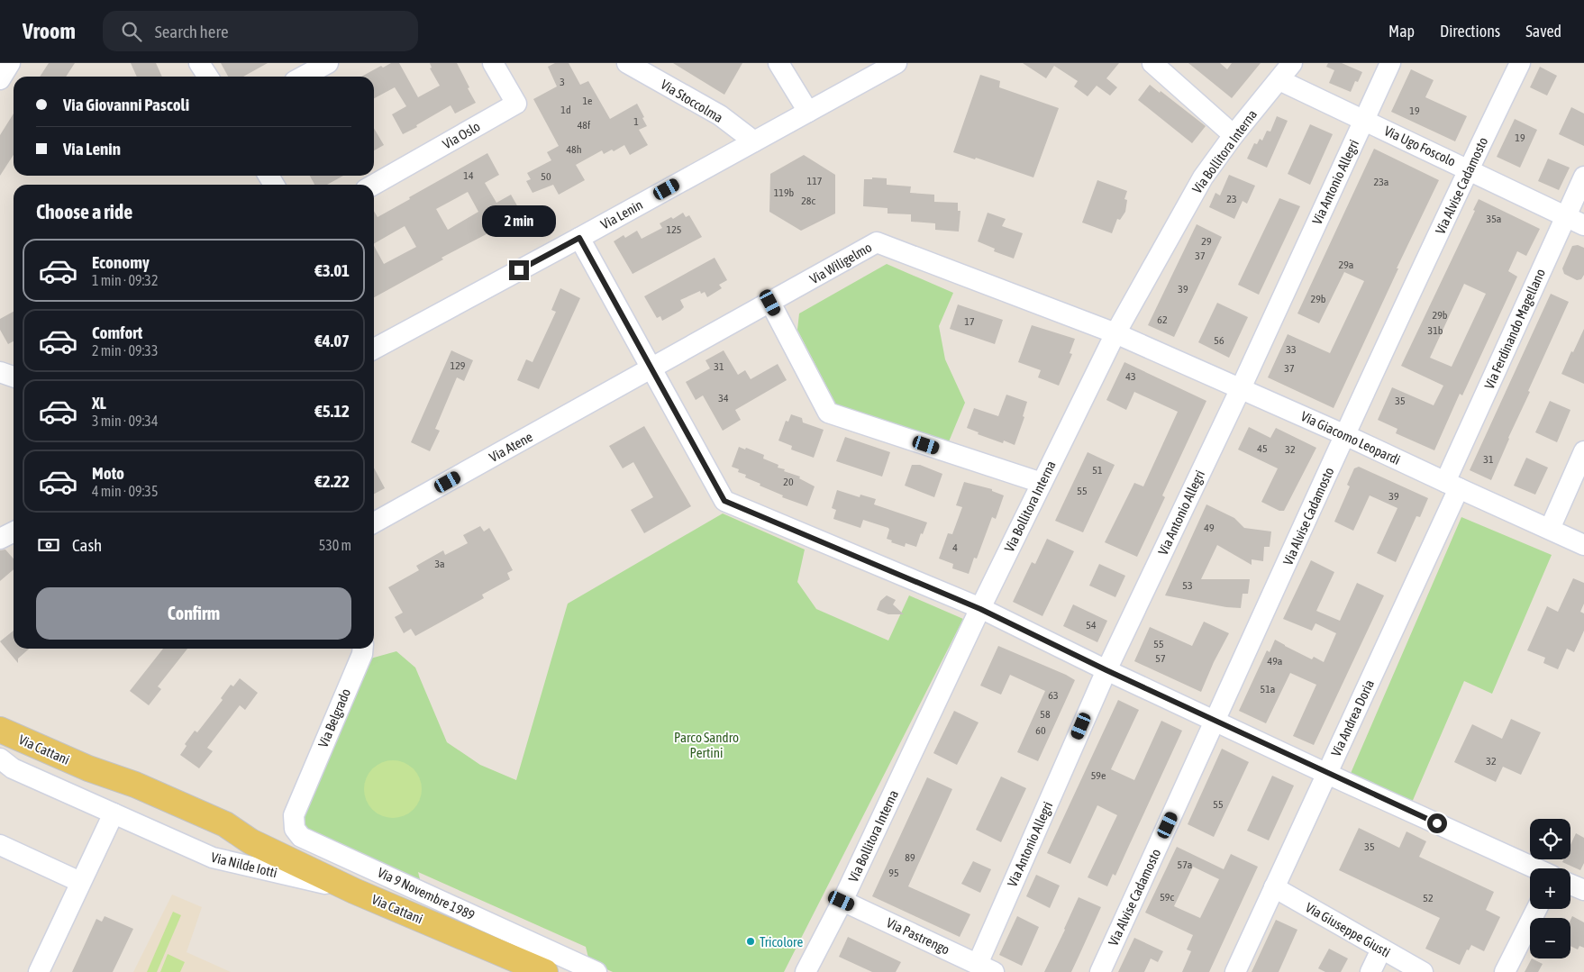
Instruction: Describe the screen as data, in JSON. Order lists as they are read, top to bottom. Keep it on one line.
{"streets":{"main road":["Via Cattani"],"street":["Via Stoccolma","Via Oslo","Via Ugo Foscolo","Via Bollitora Interna","Via Antonio Allegri","Via Alvise Cadamosto","Via Lenin","Via Wiligelmo","Via Ferdinando Magellano","Via Giacomo Leopardi","Via Atene","Via Belgrado","Via Andrea Doria","Via Nilde Iotti","Via 9 Novembre 1989","Via Giuseppe Giusti","Via Pastrengo"]},"crossings":[["Via Stoccolma","Via Lenin"],["Via Ugo Foscolo","Via Bollitora Interna"],["Via Ugo Foscolo","Via Antonio Allegri"],["Via Ugo Foscolo","Via Alvise Cadamosto"],["Via Ugo Foscolo","Via Ferdinando Magellano"],["Via Bollitora Interna","Via Wiligelmo"],["Via Bollitora Interna","Via Giacomo Leopardi"],["Via Bollitora Interna","Via Pastrengo"],["Via Antonio Allegri","Via Giacomo Leopardi"],["Via Antonio Allegri","Via Pastrengo"],["Via Alvise Cadamosto","Via Giacomo Leopardi"],["Via Wiligelmo","Via Giacomo Leopardi"],["Via Wiligelmo","Via Atene"],["Via Ferdinando Magellano","Via Giacomo Leopardi"],["Via Ferdinando Magellano","Via Andrea Doria"],["Via Giacomo Leopardi","Via Andrea Doria"],["Via Belgrado","Via 9 Novembre 1989"],["Via Andrea Doria","Via Giuseppe Giusti"],["Via Cattani","Via Nilde Iotti"]],"parks":["Parco Sandro Pertini"],"places":["Tricolore"],"house_numbers":["3","1e","1d","19","1","48f","19","48h","14","50","117","23a","119b","23","28c","35a","125","29","37","29a","39","29b","29b","62","17","31b","56","33","129","31","37","43","34","35","45","32","31","51","20","55","39","49","4","3a","53","54","55","57","49a","51a","63","58","60","32","59e","55","35","89","57a","95","59c","52"],"page":{"header":"Vroom","search":"Search here","nav":["Map","Directions","Saved"],"banner":["Via Giovanni Pascoli","Via Lenin"],"heading":"Choose a ride","bubble":"2 min","list":[{"name":"Economy","note":"1 min · 09:32","value":"€3.01"},{"name":"Comfort","note":"2 min · 09:33","value":"€4.07"},{"name":"XL","note":"3 min · 09:34","value":"€5.12"},{"name":"Moto","note":"4 min · 09:35","value":"€2.22"}],"pay":["Cash","530 m"],"buttons":"Confirm","map_buttons":["+","−"]}}
